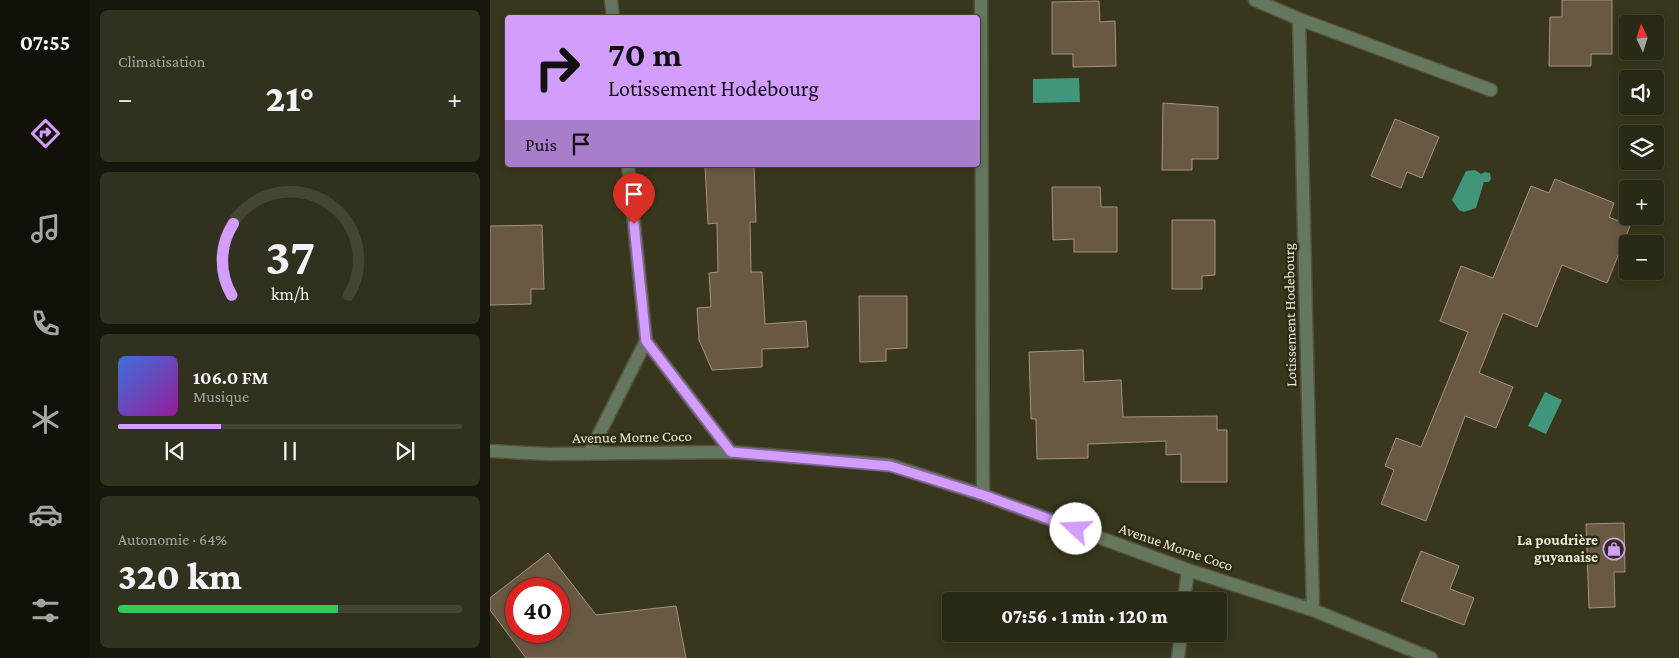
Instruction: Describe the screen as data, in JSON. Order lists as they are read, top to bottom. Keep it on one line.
{"streets":{"street":["Lotissement Hodebourg","Avenue Morne Coco"]},"crossings":[["Lotissement Hodebourg","Avenue Morne Coco"]],"places":{"shop":["La poudrière guyanaise"]},"north":"top","page":{"tabs":"07:55","tile":["Climatisation",["Autonomie · 64%","320 km"]],"map_buttons":["+","−"],"turn":["70 m","Lotissement Hodebourg"],"heat":["−","21°","+"],"then":"Puis","song":["106.0 FM","Musique"],"limit":"40","trip":"07:56 · 1 min · 120 m","gauge":["37","km/h"]}}
